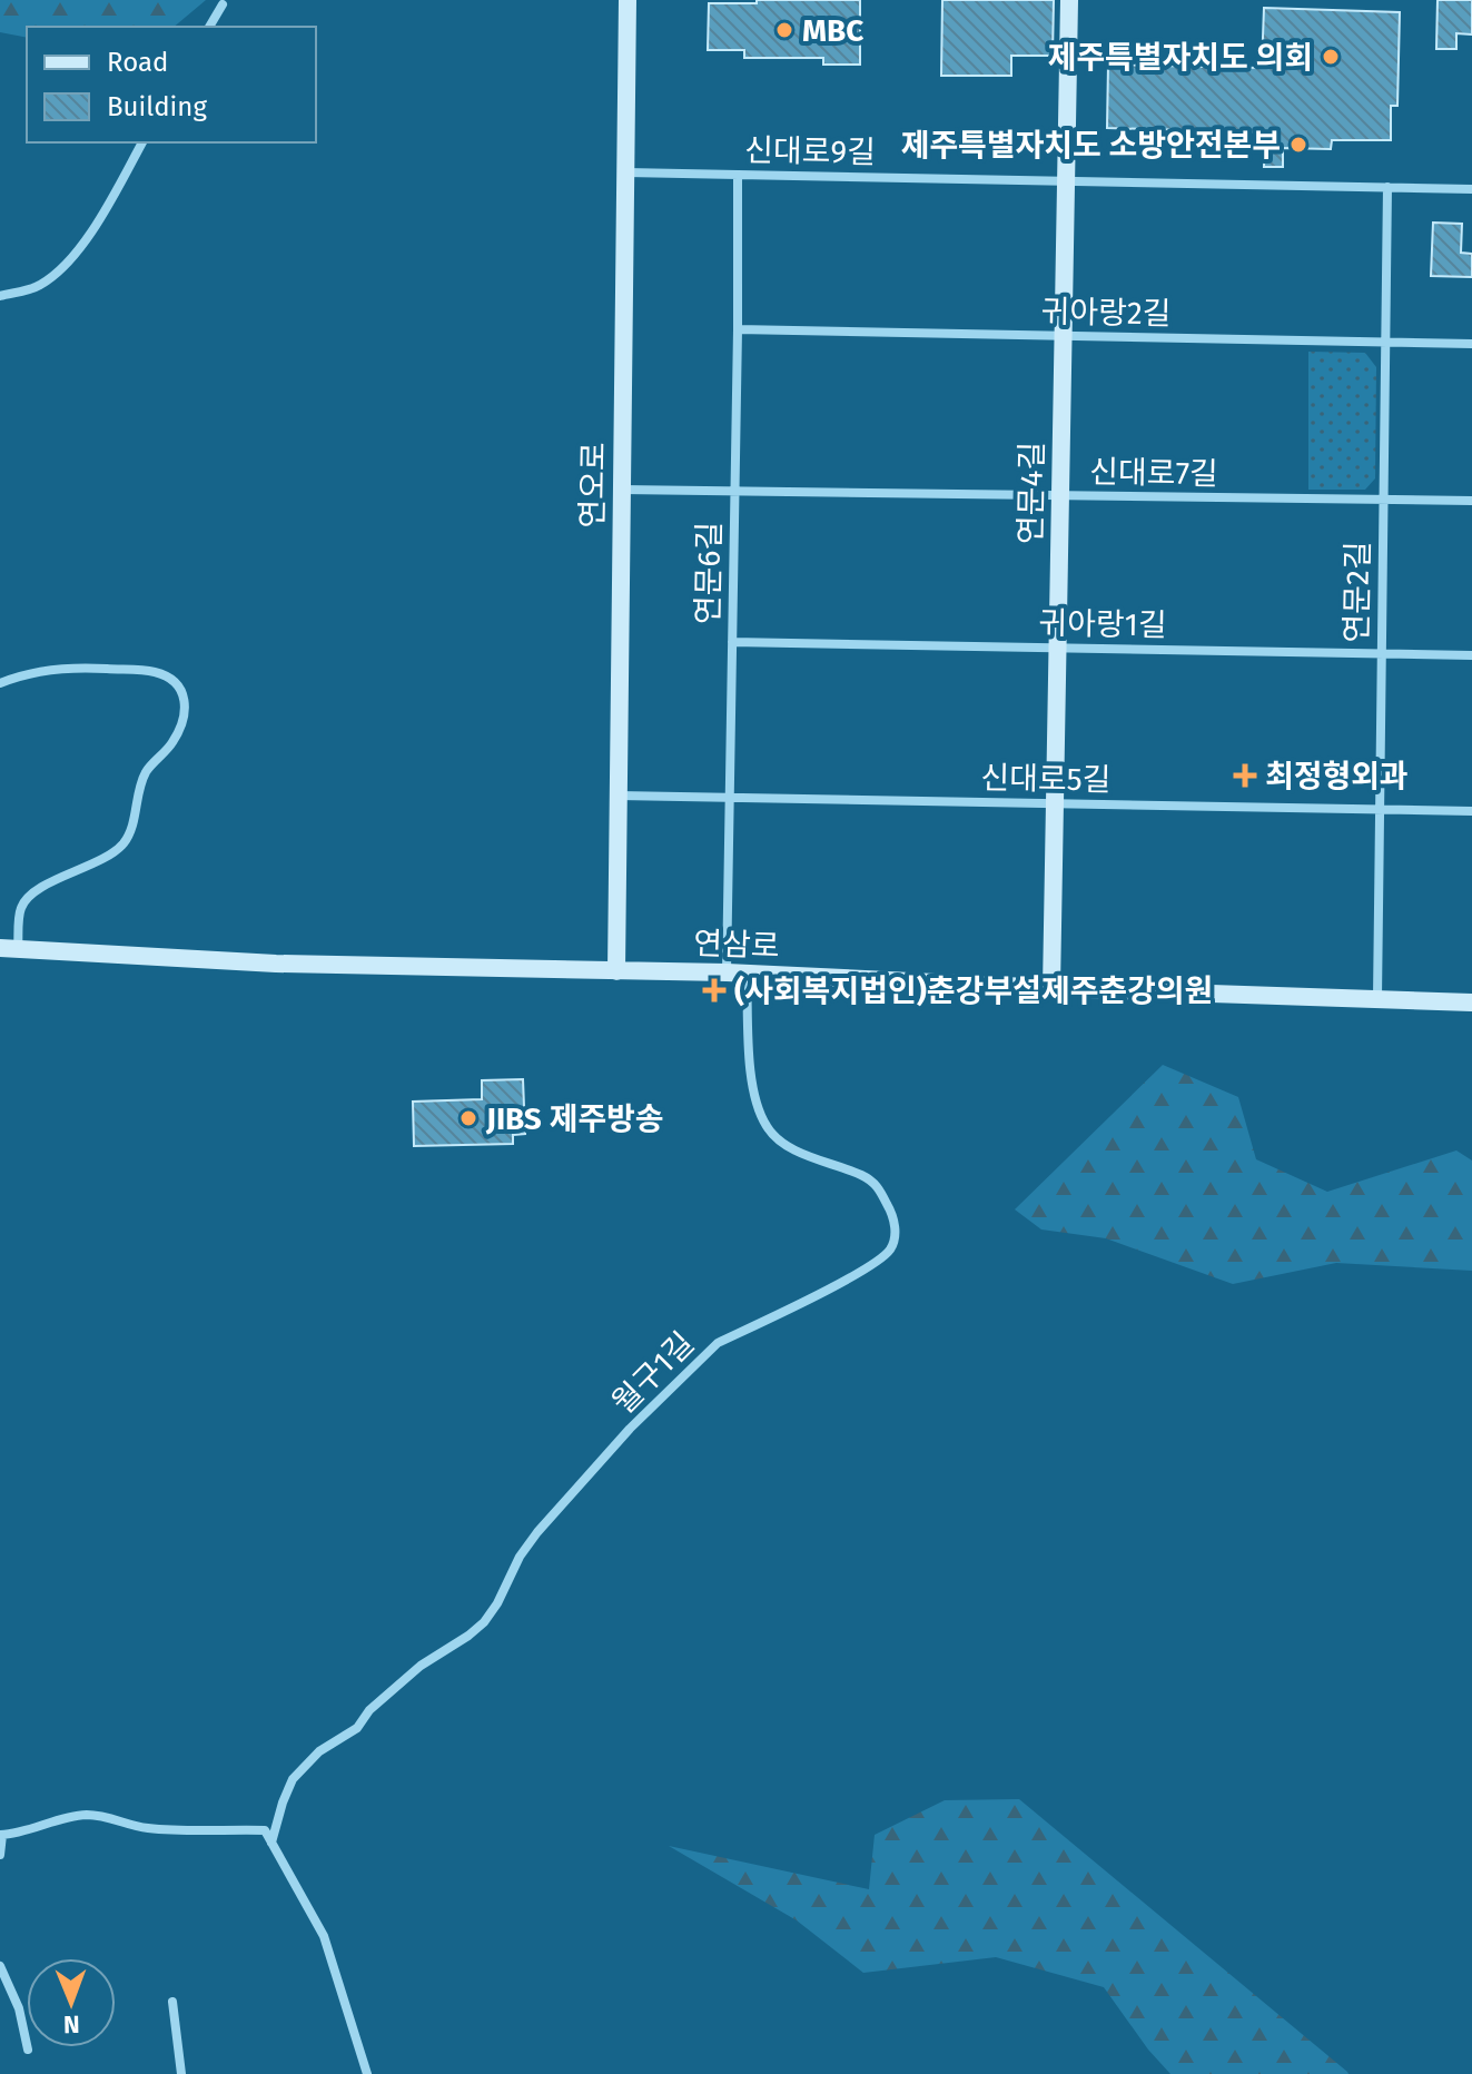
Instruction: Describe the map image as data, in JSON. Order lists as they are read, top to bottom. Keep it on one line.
{"streets":{"street":["신대로9길","귀아랑2길","신대로7길","연오로","연문4길","연문6길","연문2길","귀아랑1길","신대로5길","연삼로","월구1길"]},"crossings":[["신대로9길","연오로"],["신대로9길","연문4길"],["신대로9길","연문6길"],["신대로9길","연문2길"],["귀아랑2길","연문4길"],["귀아랑2길","연문6길"],["귀아랑2길","연문2길"],["신대로7길","연오로"],["신대로7길","연문4길"],["신대로7길","연문6길"],["신대로7길","연문2길"],["연오로","신대로5길"],["연오로","연삼로"],["연문4길","귀아랑1길"],["연문4길","신대로5길"],["연문4길","연삼로"],["연문6길","귀아랑1길"],["연문6길","신대로5길"],["연문6길","연삼로"],["연문2길","귀아랑1길"],["연문2길","신대로5길"],["연문2길","연삼로"],["연삼로","월구1길"]],"places":{"other":["MBC","제주특별자치도 의회","제주특별자치도 소방안전본부","JIBS 제주방송"],"health":["최정형외과","(사회복지법인)춘강부설제주춘강의원"]},"legend":["Road","Building"],"north":"bottom"}
